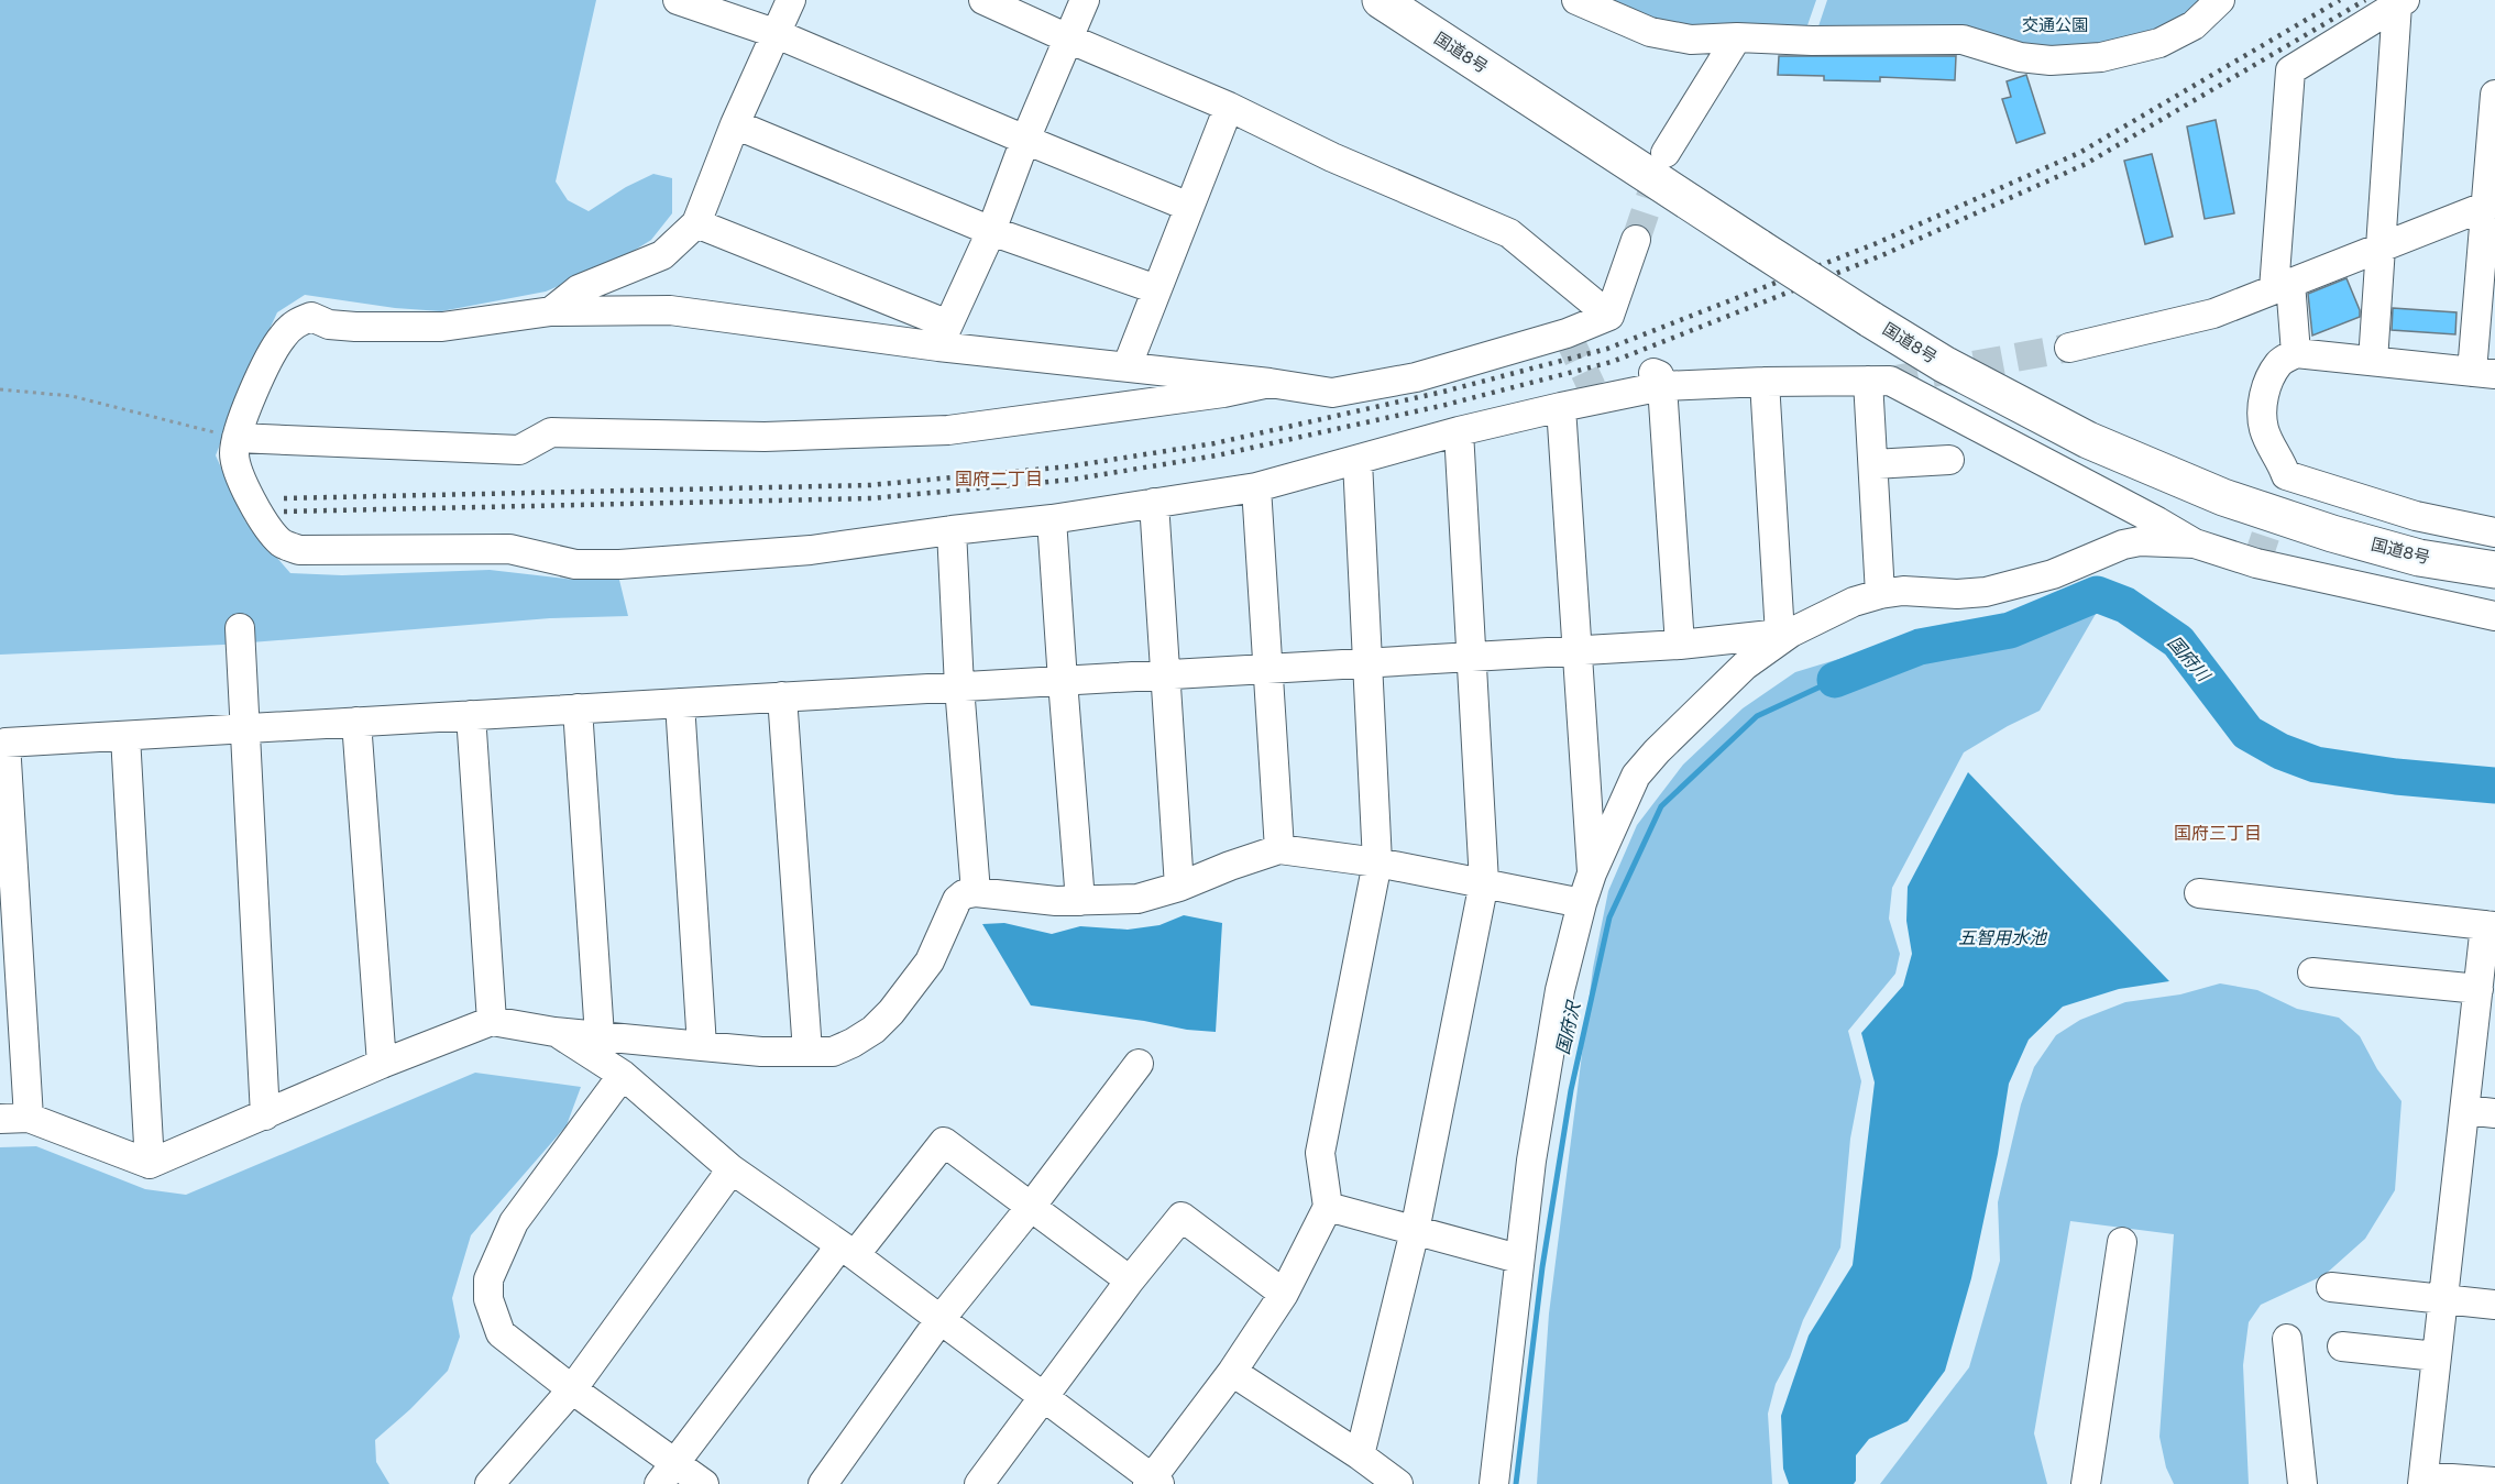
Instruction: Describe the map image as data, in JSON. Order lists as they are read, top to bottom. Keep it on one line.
{"streets":{"highway":["国道8号"]},"districts":["国府二丁目","国府三丁目"],"water":["国府川","五智用水池","国府沢"],"parks":["交通公園"]}
